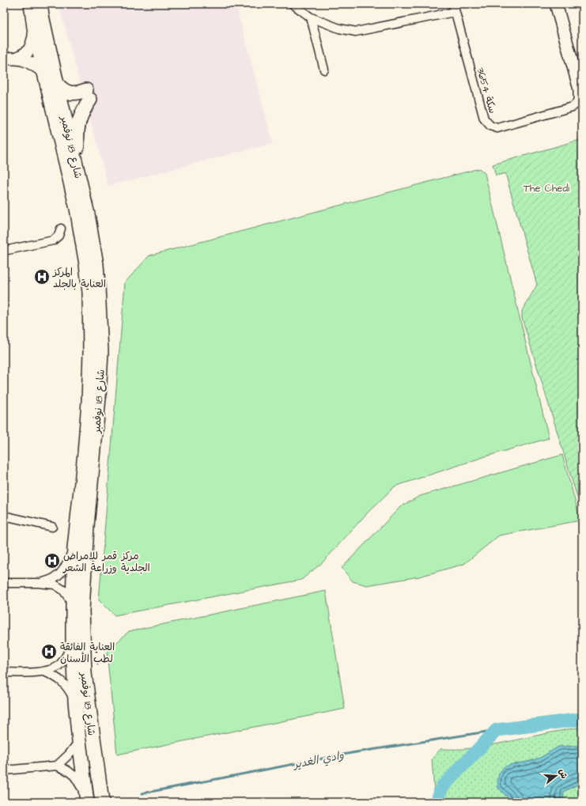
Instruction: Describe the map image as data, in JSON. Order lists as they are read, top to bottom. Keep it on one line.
{"streets":{"main road":["شارع 18 نوفمبر"],"street":["سكة 3654"]},"water":["وادي الغدير"],"parks":["The Chedi"],"places":{"hospital":["المركز العناية بالجلد","مركز قمر للامراض الجلدية وزراعة الشعر","العناية الفائقة لطب الأسنان"]},"north":"right"}
